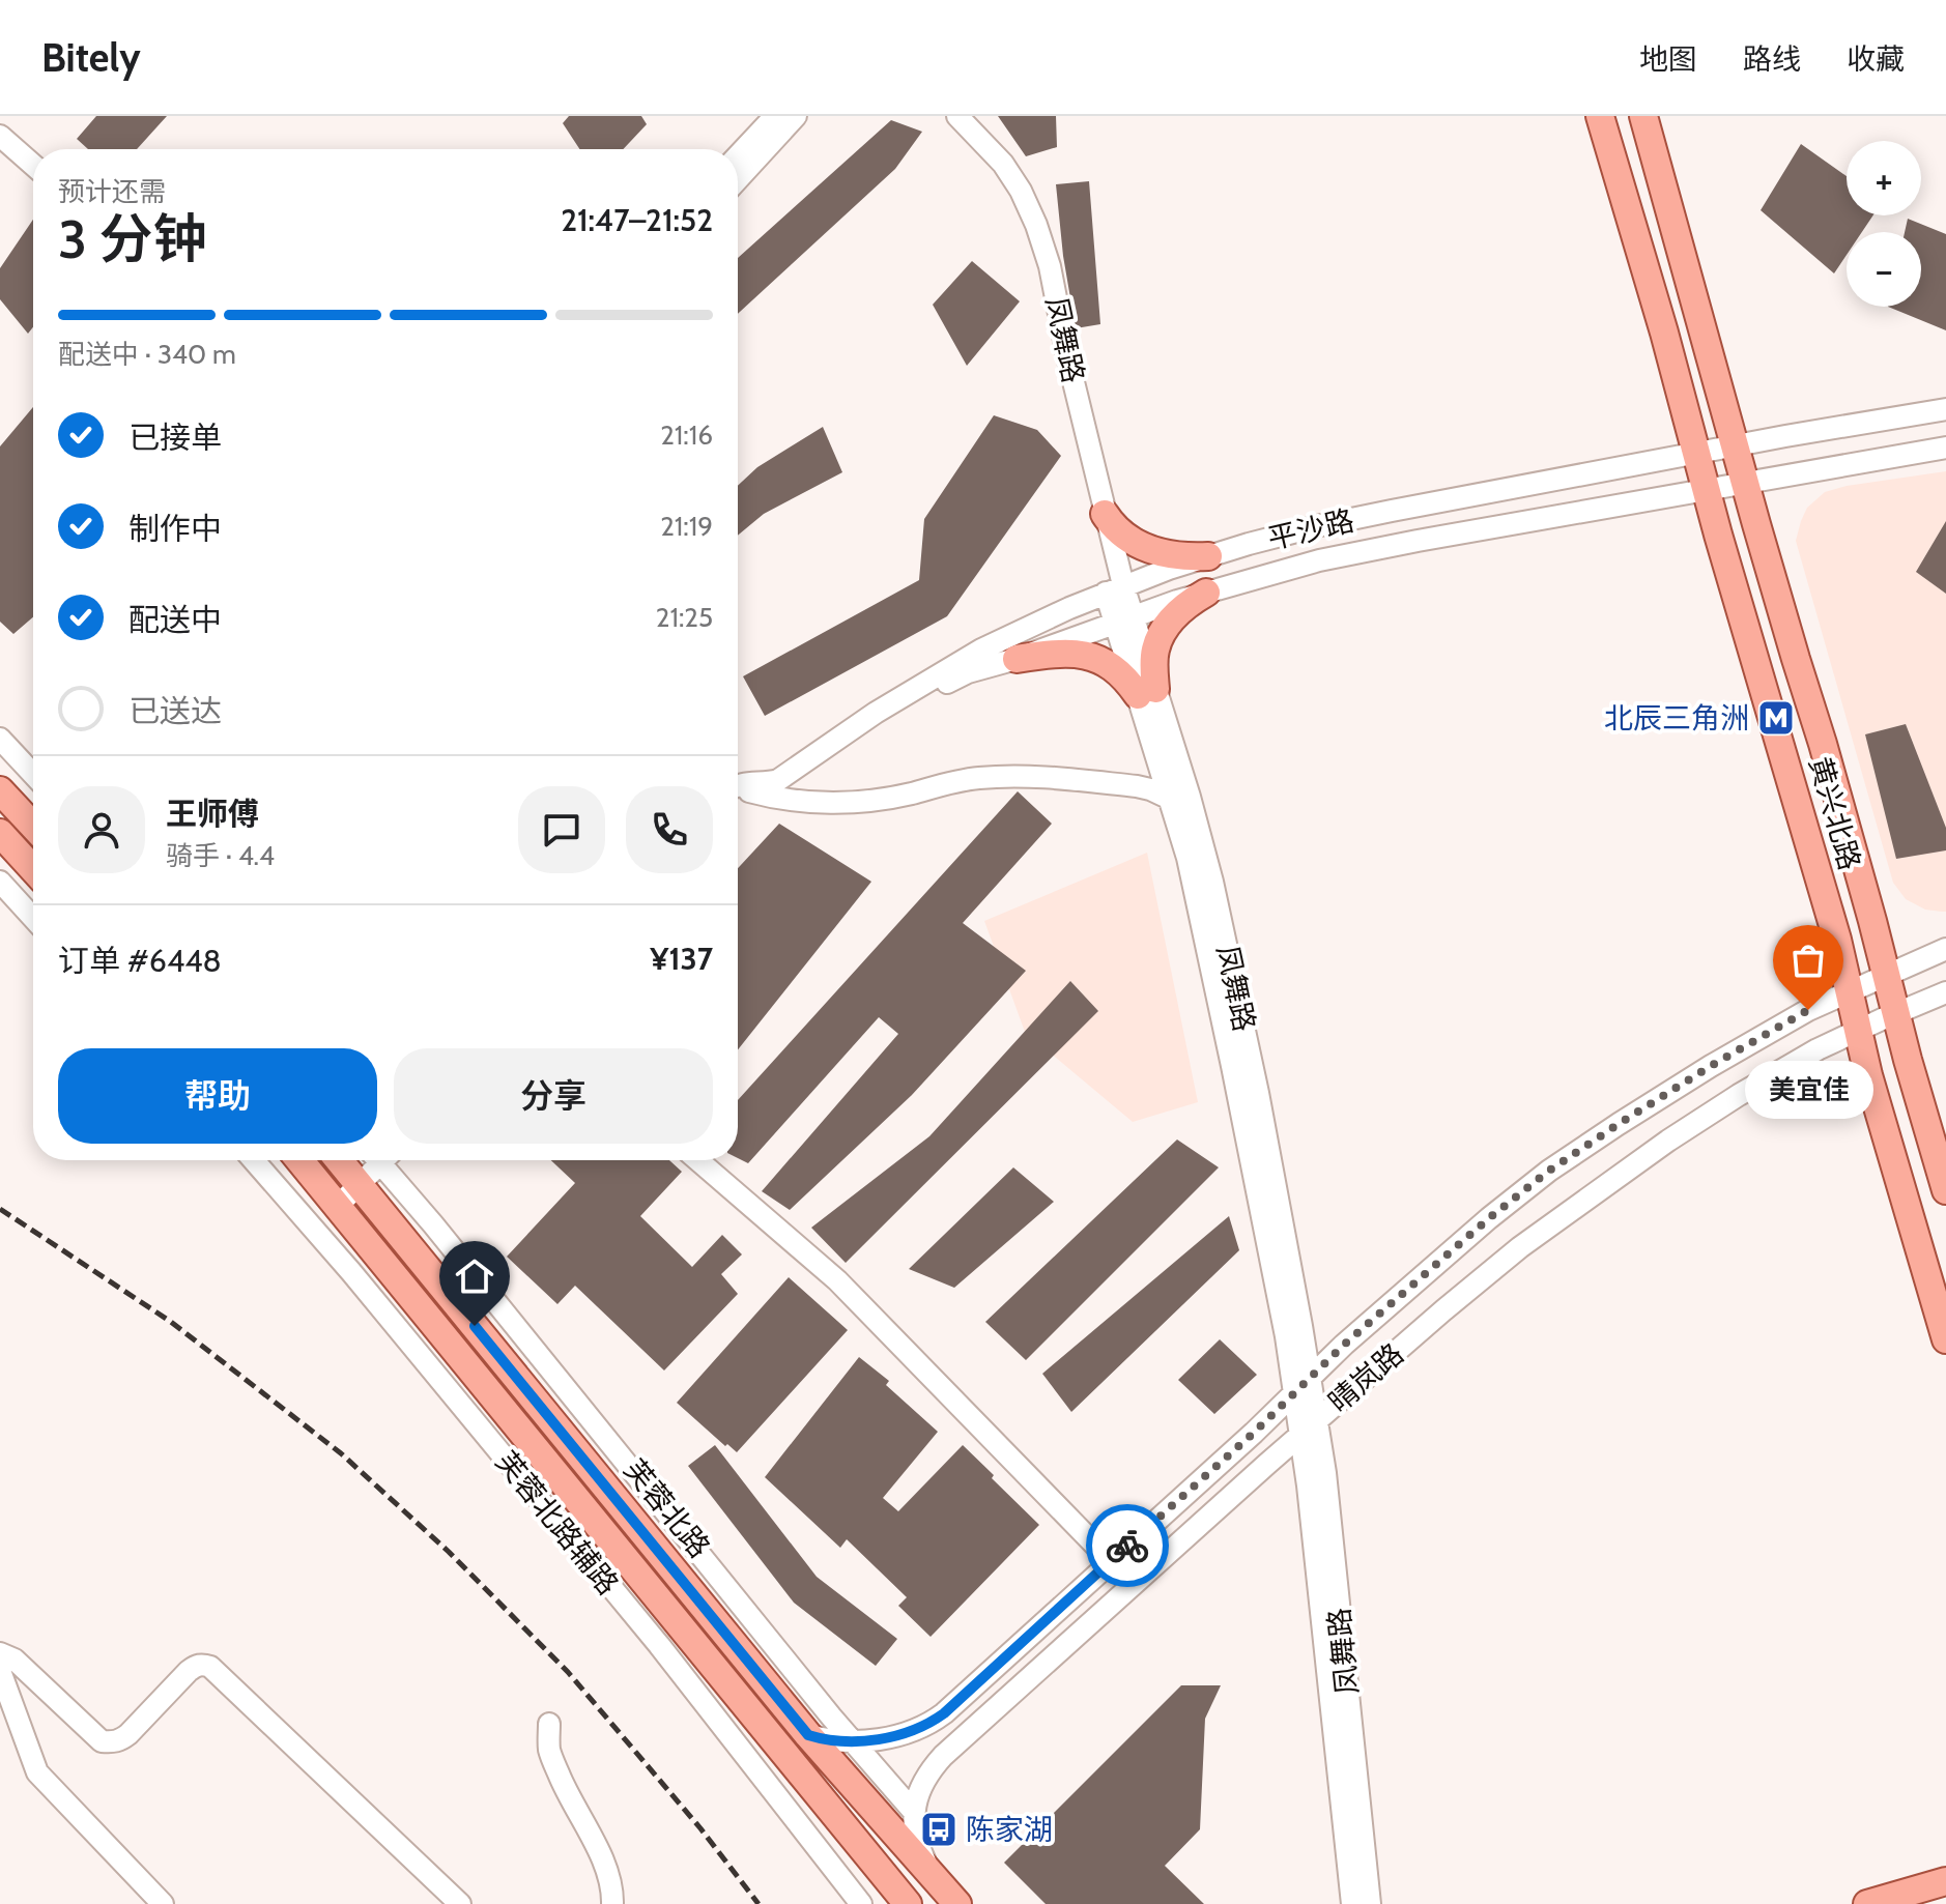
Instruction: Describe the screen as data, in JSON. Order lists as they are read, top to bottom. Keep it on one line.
{"streets":{"main road":["黄兴北路","芙蓉北路"],"street":["凤舞路","平沙路","晴岚路","芙蓉北路辅路"]},"crossings":[["凤舞路","平沙路"],["凤舞路","晴岚路"],["平沙路","黄兴北路"],["黄兴北路","晴岚路"],["晴岚路","芙蓉北路"]],"places":{"metro station":["北辰三角洲"],"other":["美宜佳"],"bus stop":["陈家湖"]},"page":{"header":"Bitely","nav":["地图","路线","收藏"],"map_buttons":["+","−"],"heading":["3 分钟","预计还需","21:47–21:52"],"panel":["王师傅","骑手 · 4.4","订单 #6448","¥137"],"bar":"配送中 · 340 m","list":[["已接单","21:16"],["制作中","21:19"],["配送中","21:25"],"已送达"],"buttons":["帮助","分享"],"bubble":"美宜佳"}}
